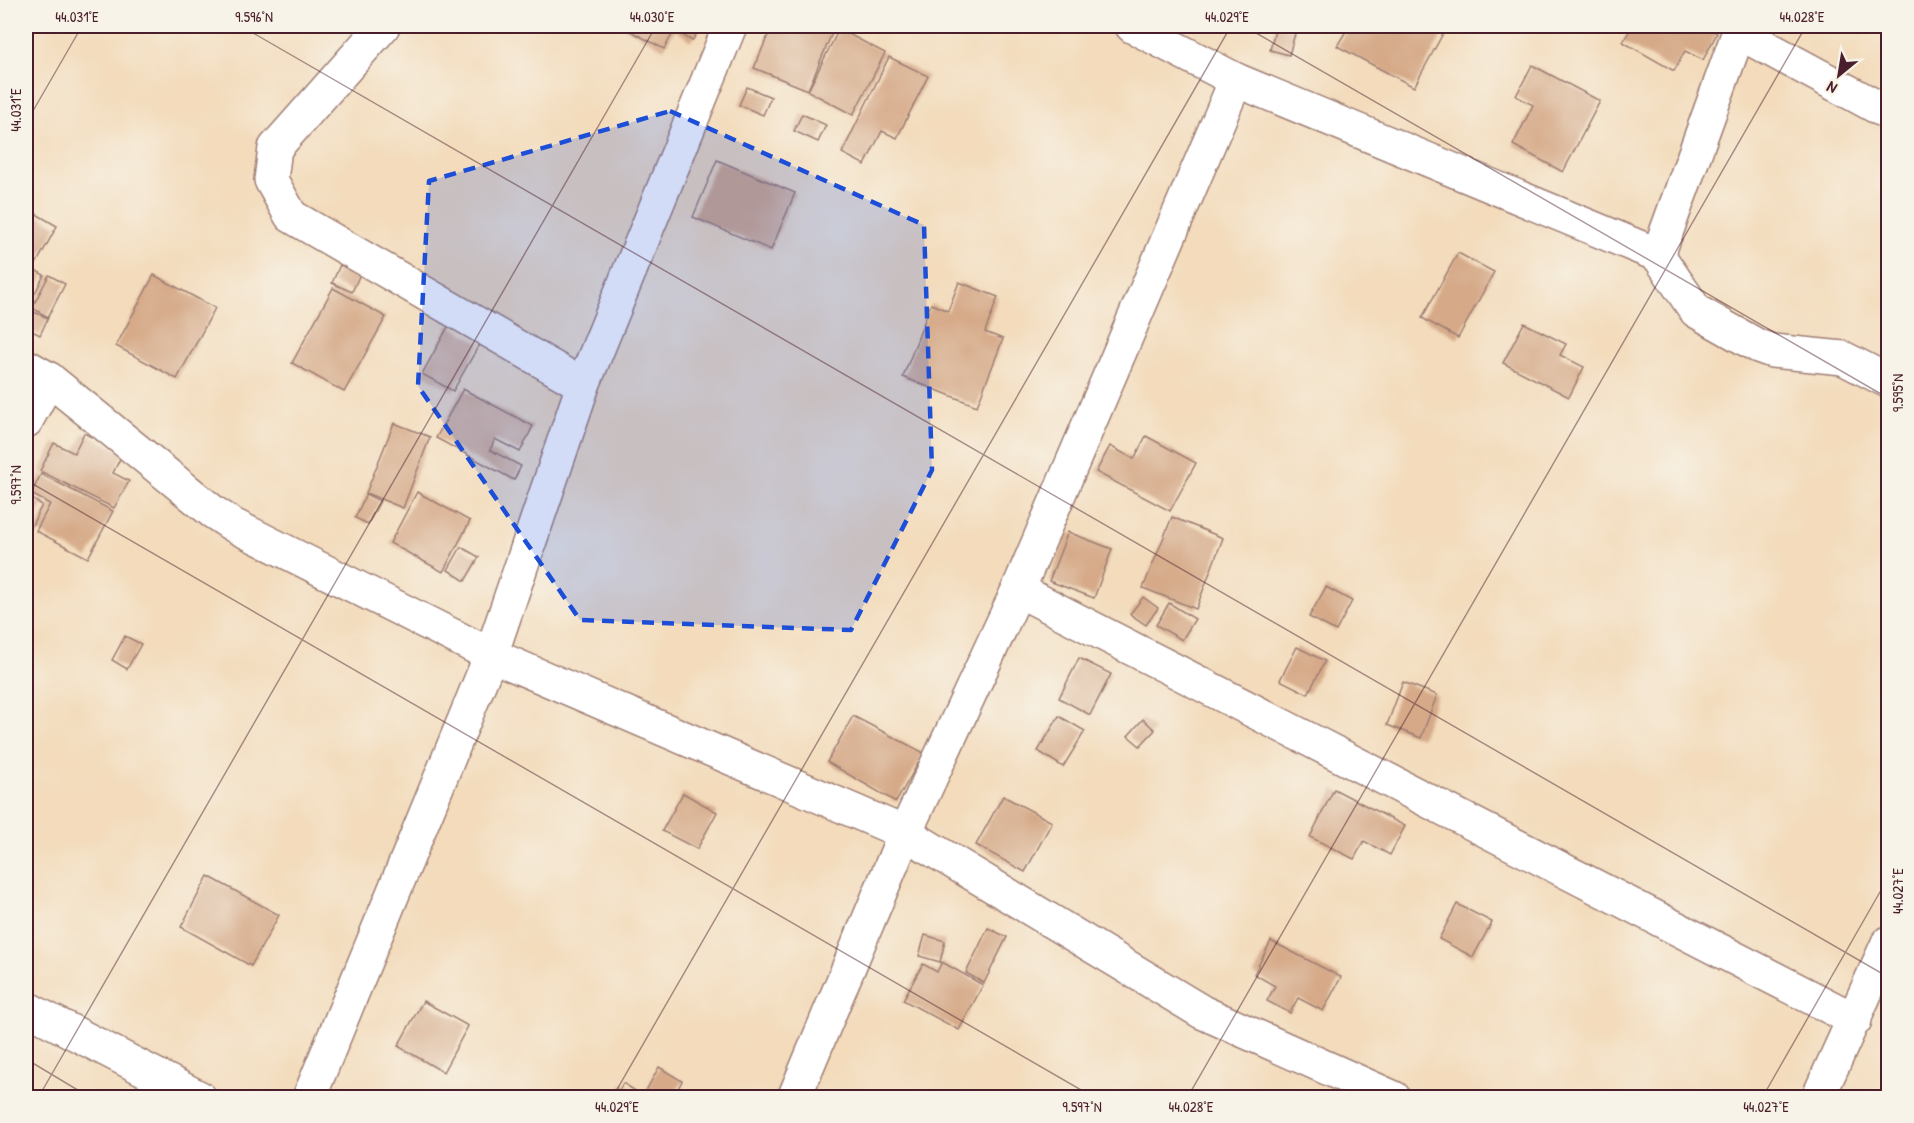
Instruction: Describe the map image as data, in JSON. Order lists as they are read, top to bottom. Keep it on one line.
{"north":"bottom left","coordinates":["44.031°E","9.596°N","44.030°E","44.029°E","44.028°E","9.595°N","9.597°N","44.027°E"]}
